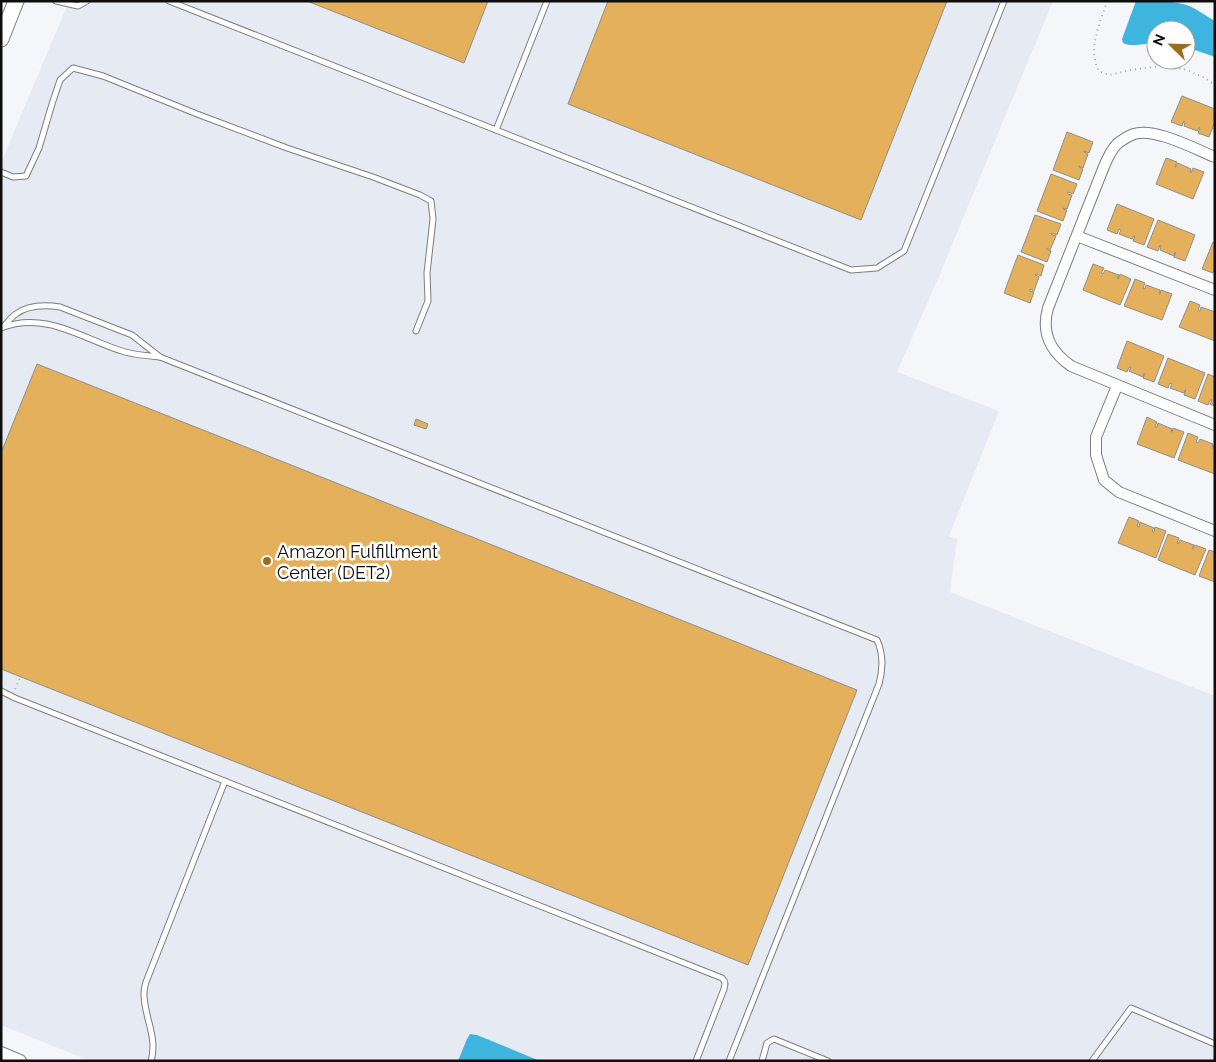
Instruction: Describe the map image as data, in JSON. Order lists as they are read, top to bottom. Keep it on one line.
{"places":["Amazon Fulfillment Center (DET2)"],"north":"top left"}
